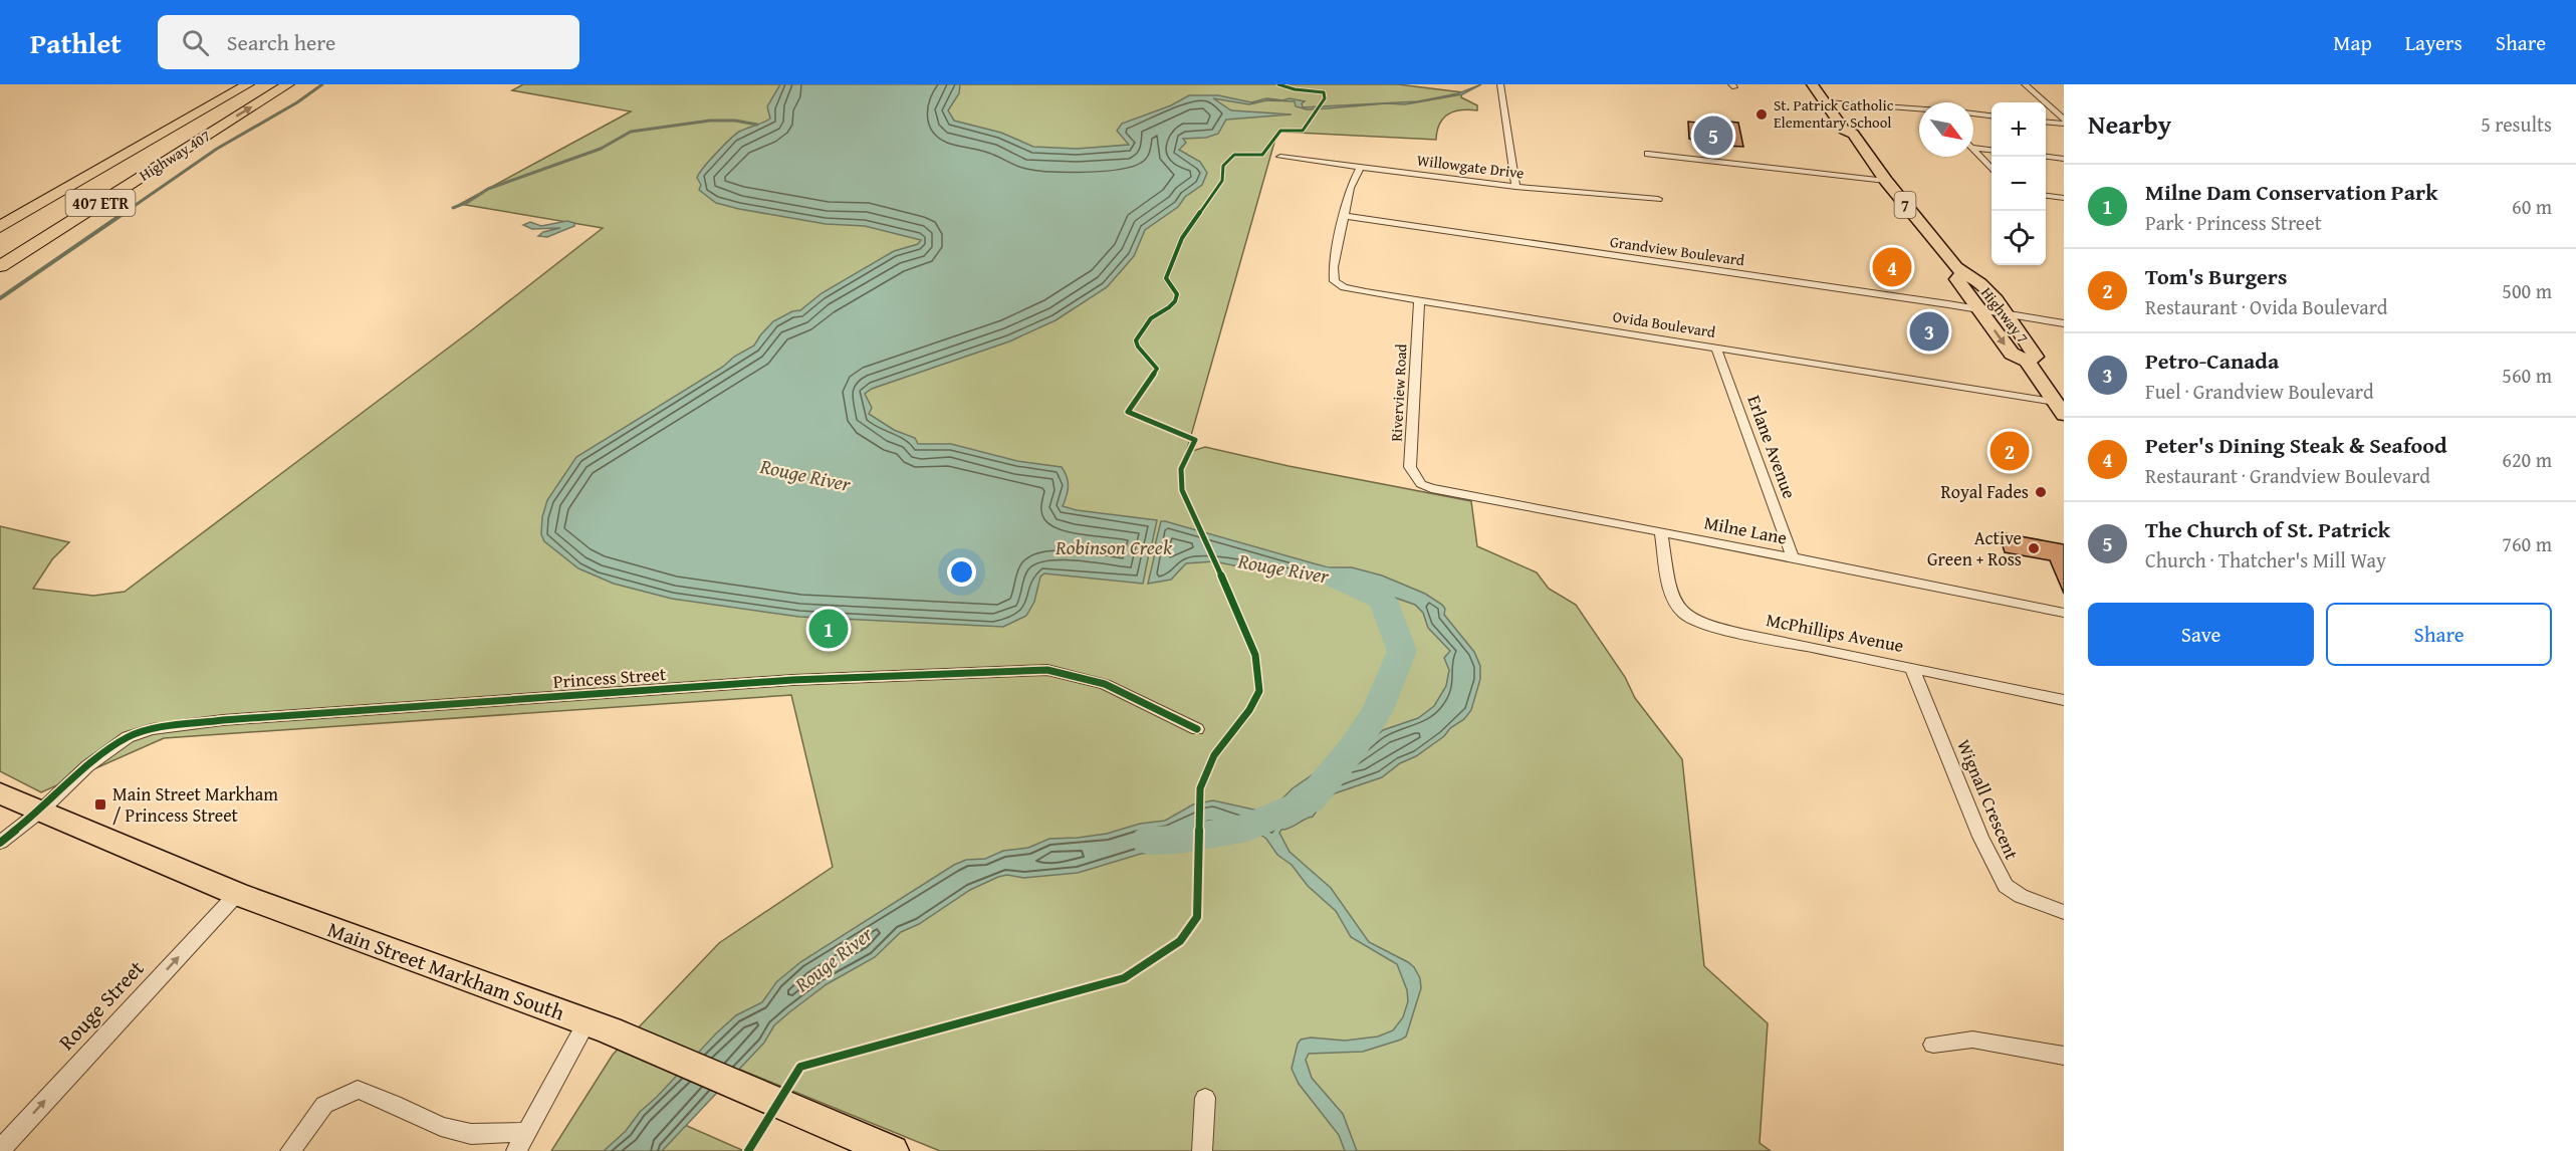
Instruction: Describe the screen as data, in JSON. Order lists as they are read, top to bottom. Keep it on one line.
{"streets":{"highway":["Highway 407","407 ETR"],"main road":["7","Highway 7","Main Street Markham South"],"street":["Willowgate Drive","Grandview Boulevard","Ovida Boulevard","Riverview Road","Erlane Avenue","Milne Lane","McPhillips Avenue","Princess Street","Wignall Crescent","Rouge Street"]},"crossings":[["Grandview Boulevard","Highway 7"],["Grandview Boulevard","Ovida Boulevard"],["Highway 7","Ovida Boulevard"],["Ovida Boulevard","Riverview Road"],["Ovida Boulevard","Erlane Avenue"],["Riverview Road","Milne Lane"],["Erlane Avenue","Milne Lane"],["Milne Lane","McPhillips Avenue"],["McPhillips Avenue","Wignall Crescent"],["Princess Street","Main Street Markham South"],["Main Street Markham South","Rouge Street"]],"one_way":["Rouge Street"],"water":["Rouge River","Robinson Creek"],"places":{"other":["St. Patrick Catholic Elementary School","Royal Fades","Active Green + Ross"],"transit":["Main Street Markham / Princess Street"]},"north":"bottom right","page":{"header":"Pathlet","search":"Search here","nav":["Map","Layers","Share"],"heading":["Nearby","5 results"],"map_buttons":["+","−"],"pins":["5","4","3","2","1"],"list":[{"mark":"1","name":"Milne Dam Conservation Park","note":"Park · Princess Street","value":"60 m"},{"mark":"2","name":"Tom's Burgers","note":"Restaurant · Ovida Boulevard","value":"500 m"},{"mark":"3","name":"Petro-Canada","note":"Fuel · Grandview Boulevard","value":"560 m"},{"mark":"4","name":"Peter's Dining Steak & Seafood","note":"Restaurant · Grandview Boulevard","value":"620 m"},{"mark":"5","name":"The Church of St. Patrick","note":"Church · Thatcher's Mill Way","value":"760 m"}],"buttons":["Save","Share"]}}
